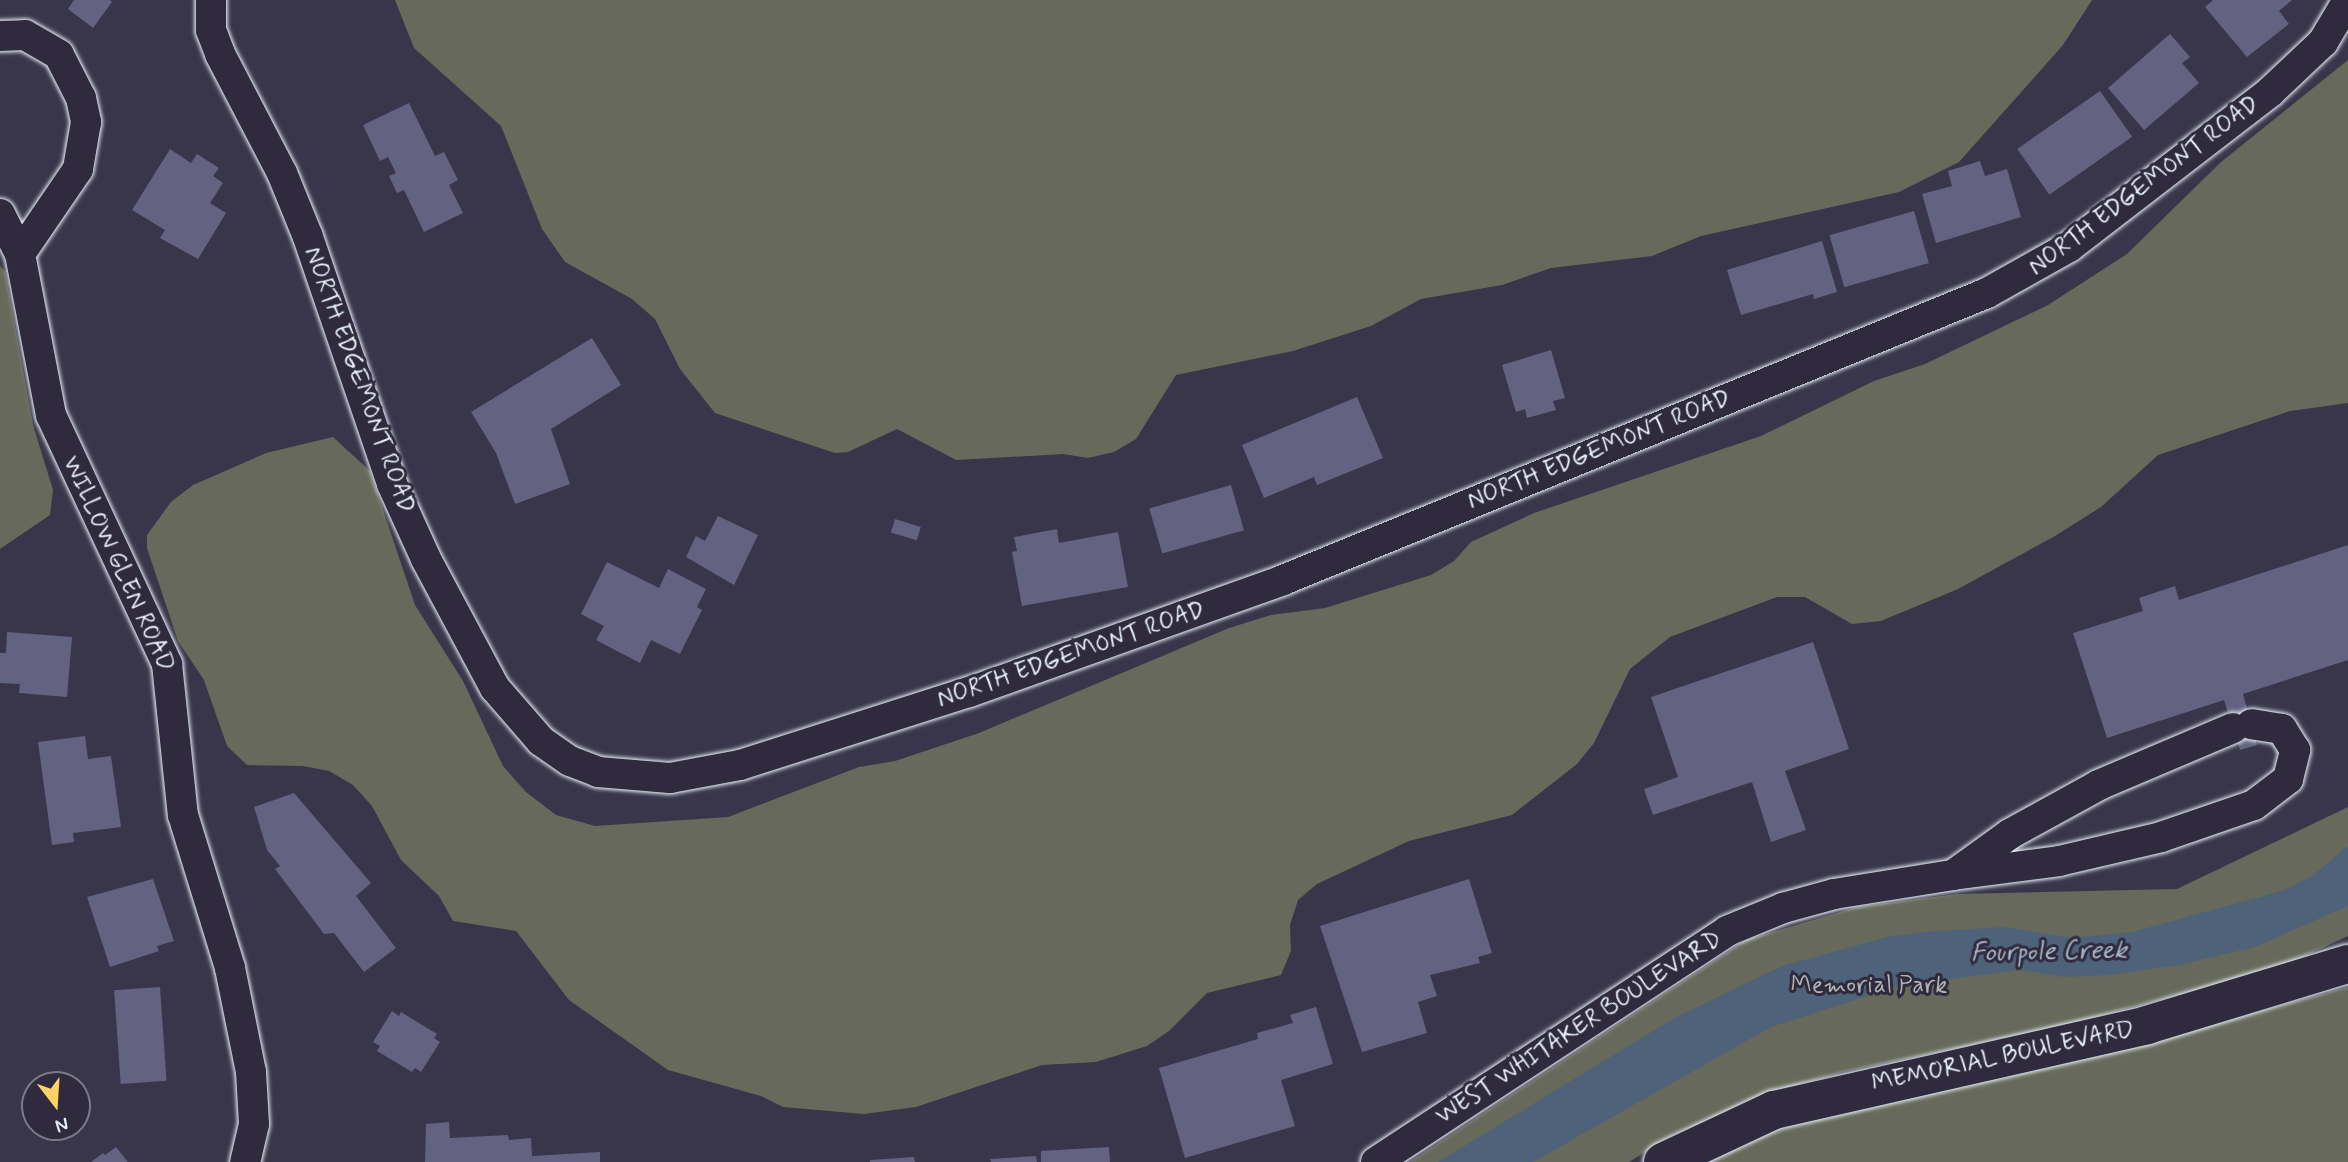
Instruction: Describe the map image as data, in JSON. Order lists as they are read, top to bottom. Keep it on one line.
{"streets":{"street":["NORTH EDGEMONT ROAD","WILLOW GLEN ROAD","WEST WHITAKER BOULEVARD","MEMORIAL BOULEVARD"]},"water":["Fourpole Creek"],"parks":["Memorial Park"],"north":"bottom"}
